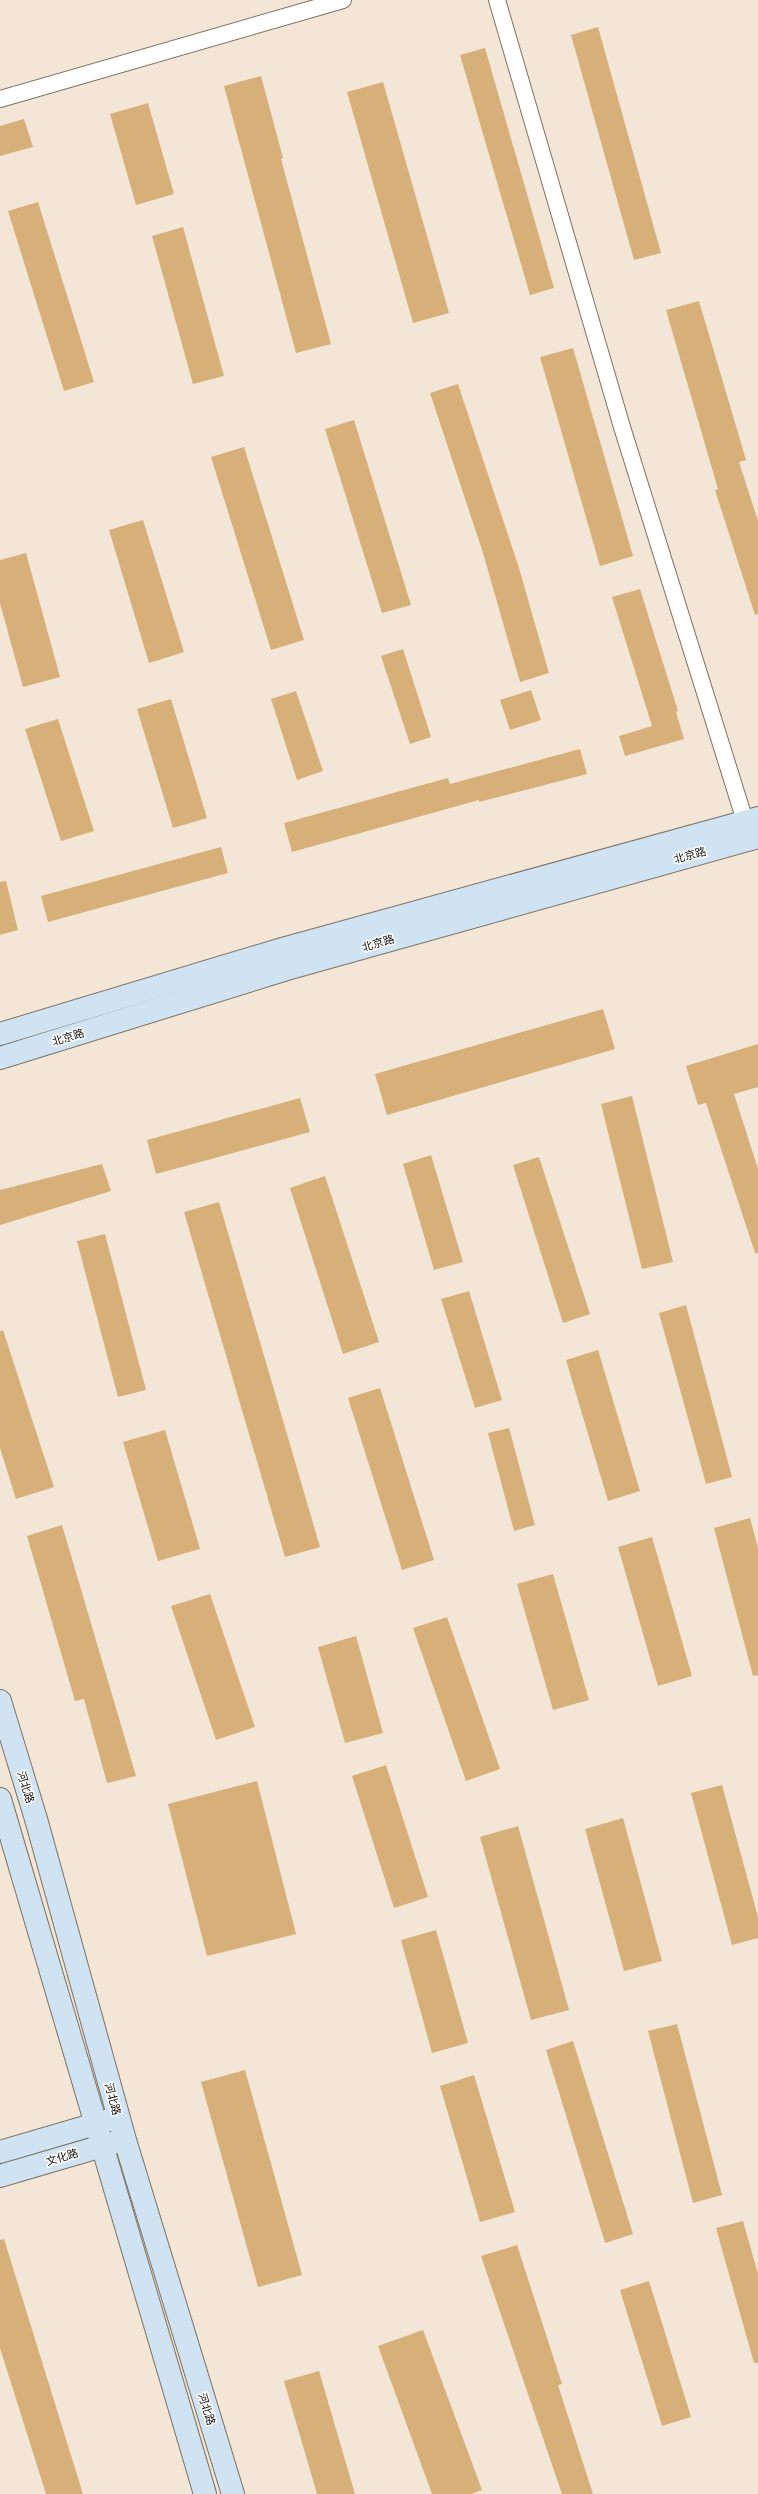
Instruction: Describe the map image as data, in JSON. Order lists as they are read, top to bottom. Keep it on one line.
{"streets":{"street":["北京路","河北路","文化路"]},"crossings":[["河北路","文化路"]]}
